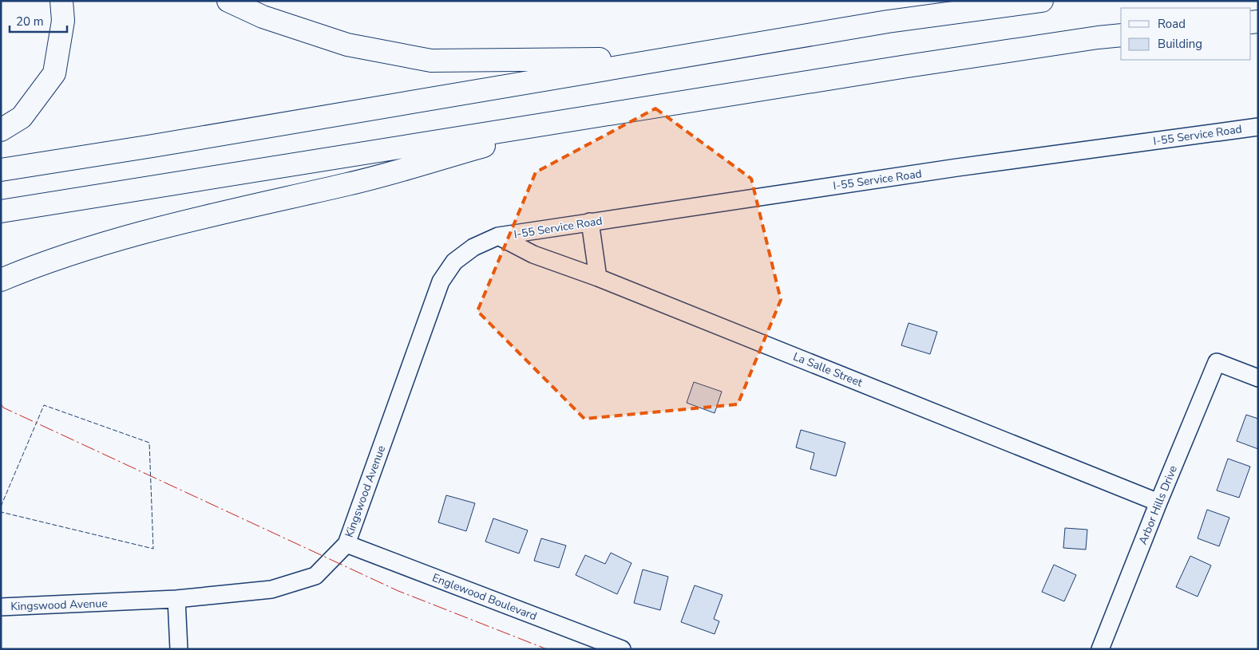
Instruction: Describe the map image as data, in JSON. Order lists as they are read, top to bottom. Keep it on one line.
{"streets":{"street":["I-55 Service Road","La Salle Street","Kingswood Avenue","Arbor Hills Drive","Englewood Boulevard"]},"crossings":[["I-55 Service Road","La Salle Street"],["I-55 Service Road","Kingswood Avenue"],["La Salle Street","Kingswood Avenue"],["La Salle Street","Arbor Hills Drive"],["Kingswood Avenue","Englewood Boulevard"]],"legend":["Road","Building"],"scale_bar":"20 m"}
